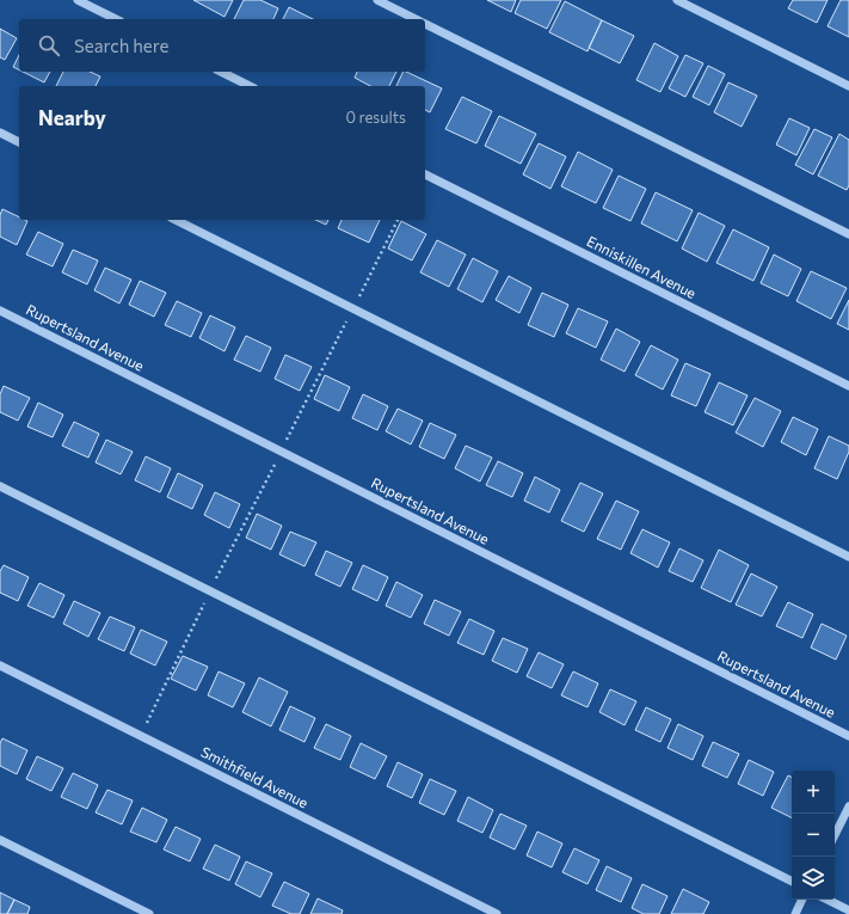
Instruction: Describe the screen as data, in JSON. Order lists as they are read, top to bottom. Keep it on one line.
{"streets":{"street":["Enniskillen Avenue","Rupertsland Avenue","Smithfield Avenue"]},"page":{"search":"Search here","heading":["Nearby","0 results"],"map_buttons":["+","−"]}}
